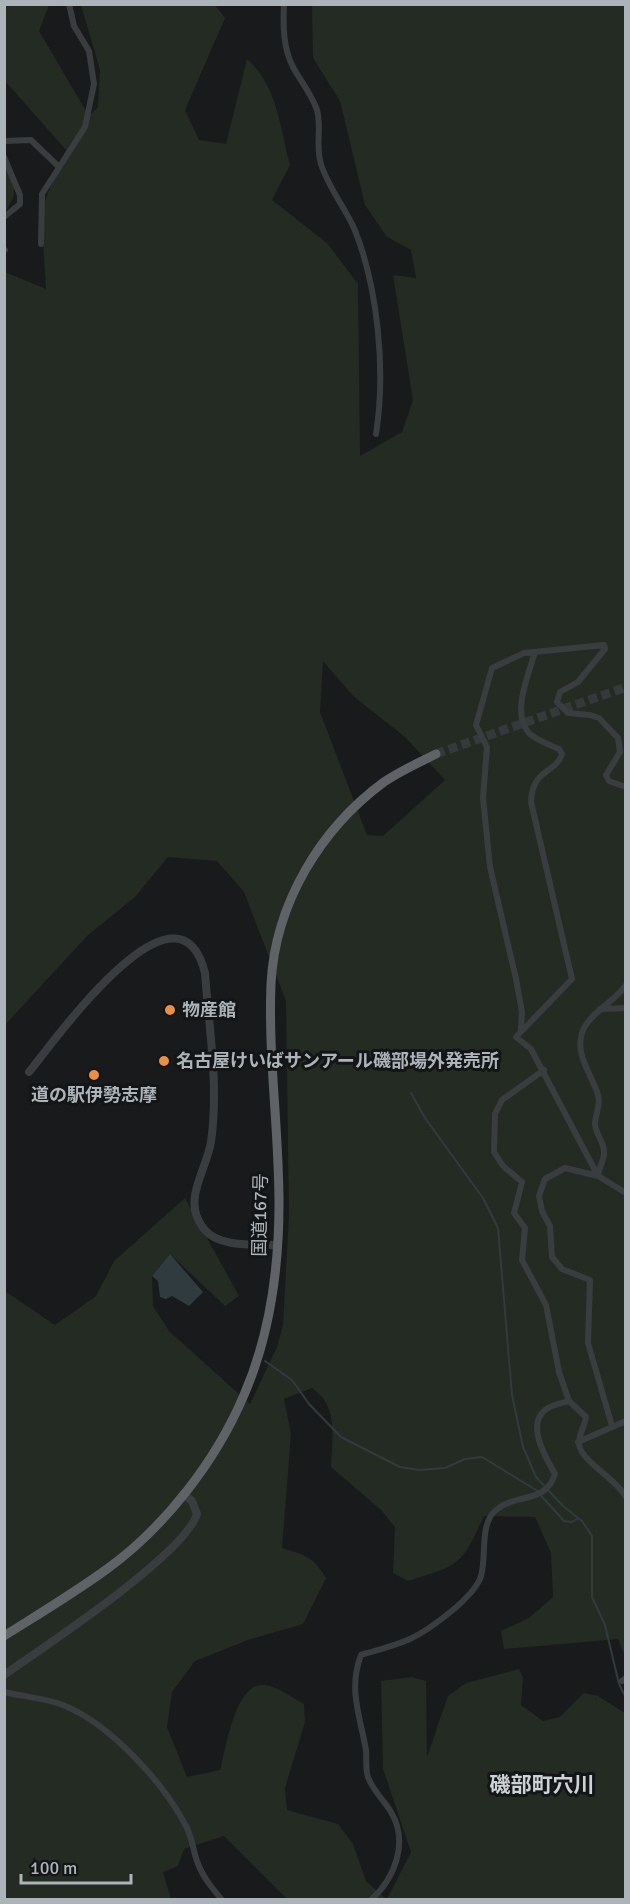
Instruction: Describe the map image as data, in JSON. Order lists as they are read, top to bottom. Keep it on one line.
{"streets":{"highway":["国道167号"]},"districts":["磯部町穴川"],"places":["物産館","名古屋けいばサンアール磯部場外発売所","道の駅伊勢志摩"],"scale_bar":"100 m"}
